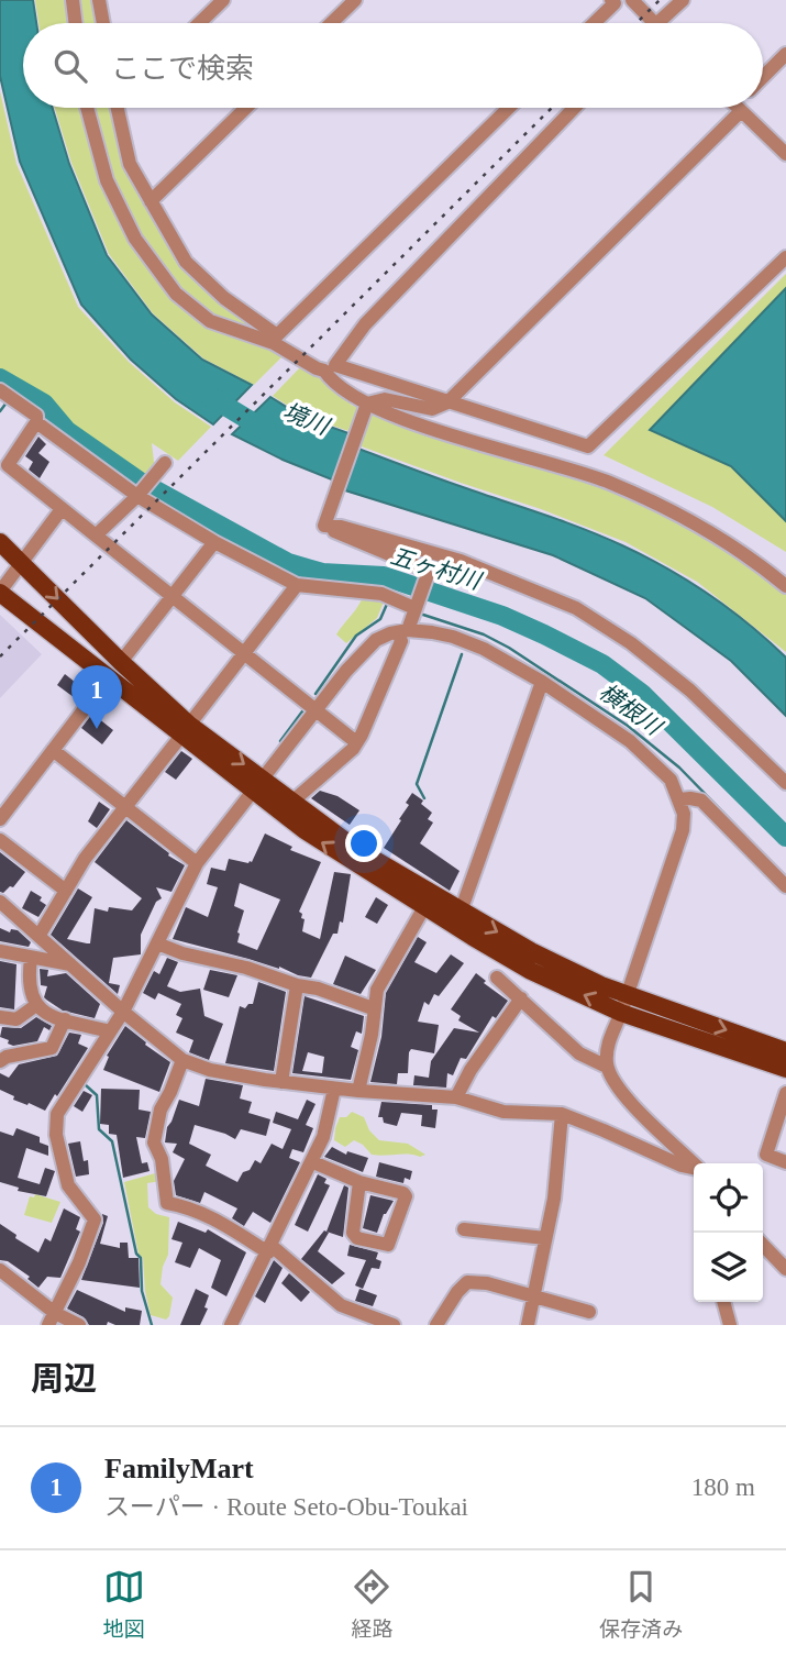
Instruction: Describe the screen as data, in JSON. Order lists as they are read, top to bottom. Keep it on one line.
{"water":["境川","五ヶ村川","横根川"],"page":{"search":"ここで検索","pins":"1","heading":"周辺","list":[{"mark":"1","name":"FamilyMart","note":"スーパー · Route Seto-Obu-Toukai","value":"180 m"}],"nav":["地図","経路","保存済み"]}}
